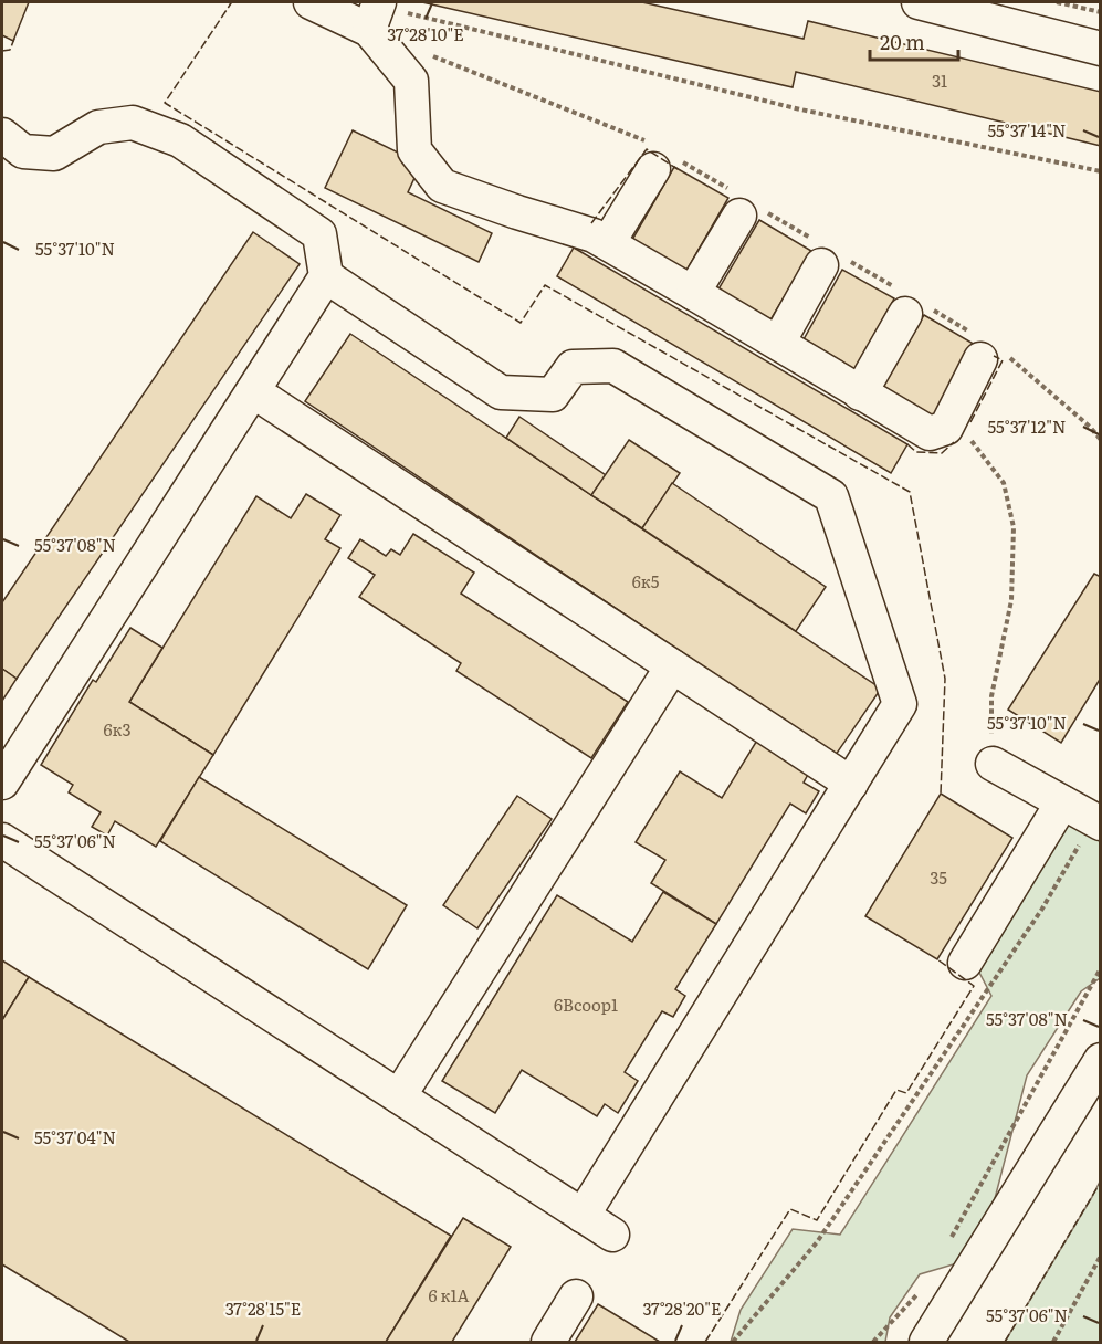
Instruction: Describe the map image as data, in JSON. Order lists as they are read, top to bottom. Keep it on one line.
{"house_numbers":["31","6к5","6к3","35","6Всоор1","6 к1А"],"scale_bar":"20 m","coordinates":["37°28'10\"E","55°37'14\"N","55°37'10\"N","55°37'12\"N","55°37'08\"N","55°37'06\"N","55°37'04\"N","37°28'15\"E","37°28'20\"E"]}
